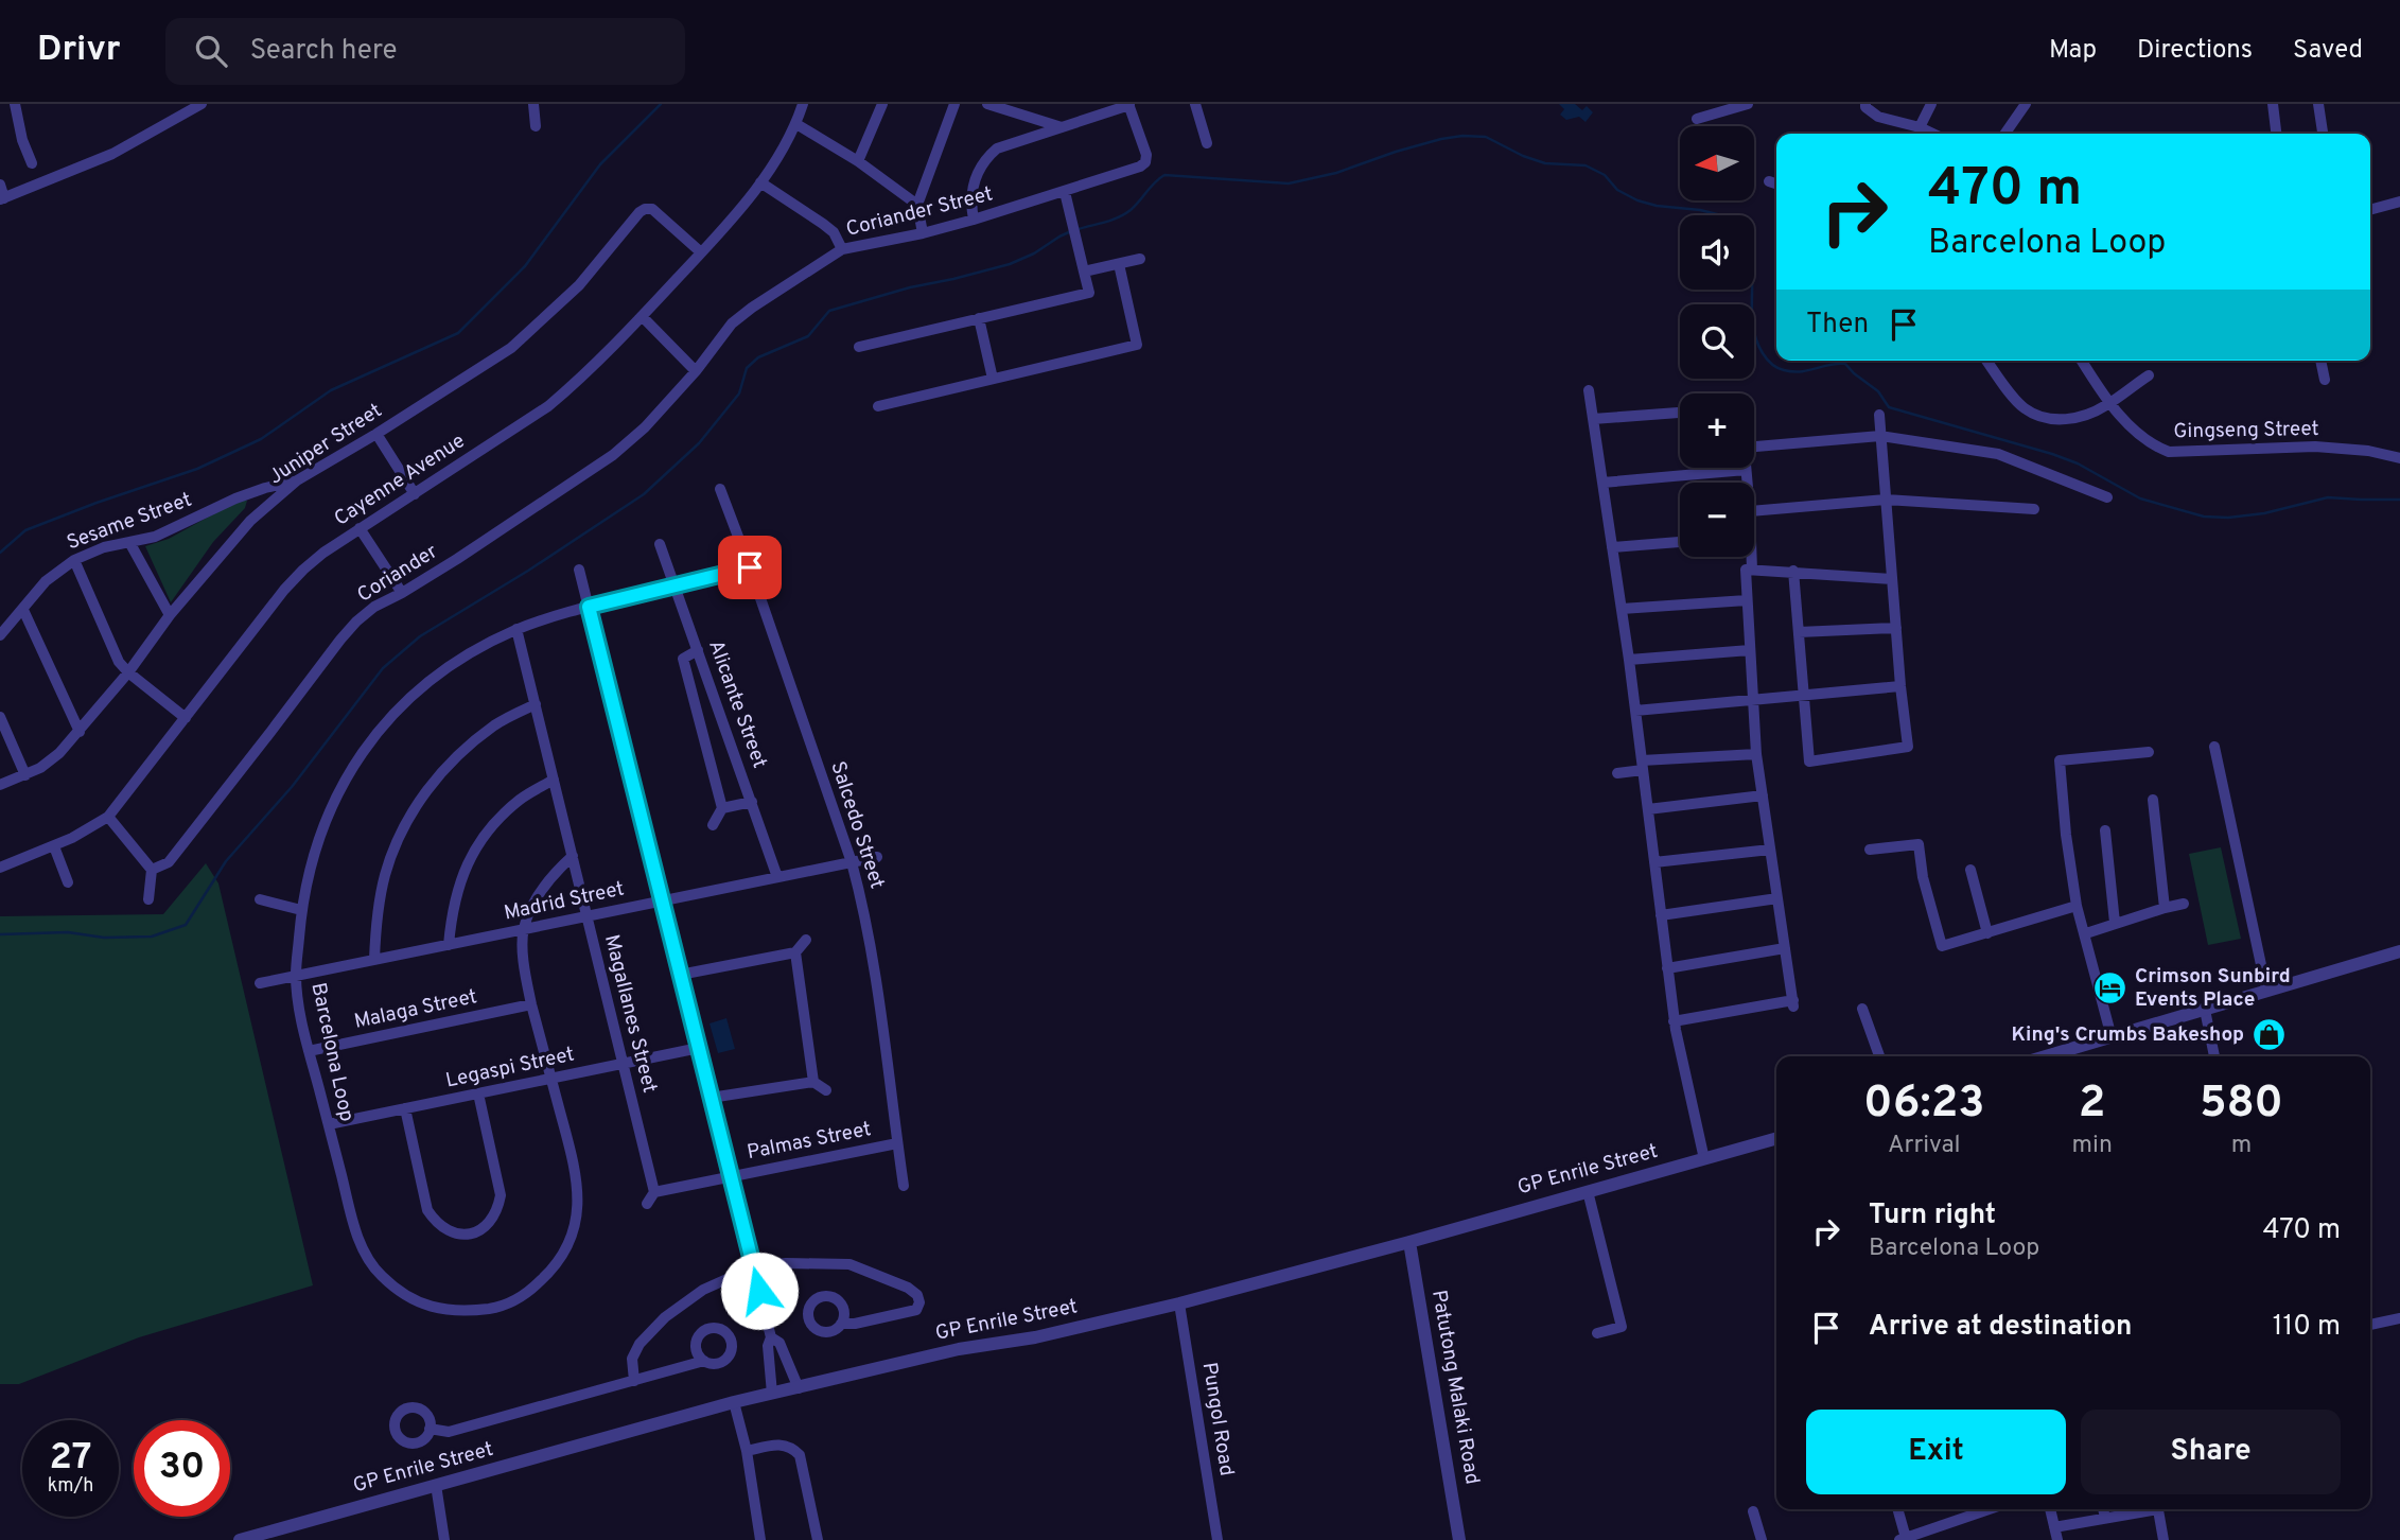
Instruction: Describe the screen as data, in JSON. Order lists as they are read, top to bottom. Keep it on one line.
{"streets":{"street":["Coriander Street","Gingseng Street","Juniper Street","Cayenne Avenue","Sesame Street","Coriander","Alicante Street","Salcedo Street","Madrid Street","Malaga Street","Magallanes Street","Barcelona Loop","Legaspi Street","Palmas Street","GP Enrile Street","Patutong Malaki Road","Pungol Road"]},"crossings":[["Coriander Street","Coriander"],["Juniper Street","Cayenne Avenue"],["Juniper Street","Sesame Street"],["Alicante Street","Madrid Street"],["Alicante Street","Barcelona Loop"],["Salcedo Street","Madrid Street"],["Salcedo Street","Barcelona Loop"],["Salcedo Street","Palmas Street"],["Madrid Street","Magallanes Street"],["Madrid Street","Barcelona Loop"],["Malaga Street","Barcelona Loop"],["Magallanes Street","Barcelona Loop"],["Magallanes Street","Legaspi Street"],["Magallanes Street","Palmas Street"],["Barcelona Loop","Legaspi Street"],["GP Enrile Street","Patutong Malaki Road"],["GP Enrile Street","Pungol Road"]],"places":{"hotel":["Crimson Sunbird Events Place"],"shop":["King's Crumbs Bakeshop"]},"north":"left","page":{"header":"Drivr","search":"Search here","nav":["Map","Directions","Saved"],"map_buttons":["+","−"],"turn":["470 m","Barcelona Loop"],"then":"Then","eta":["06:23","Arrival","2","min","580","m"],"list":[{"name":"Turn right","note":"Barcelona Loop","value":"470 m"},{"name":"Arrive at destination","value":"110 m"}],"buttons":["Exit","Share"],"speed":"27 km/h","limit":"30"}}
